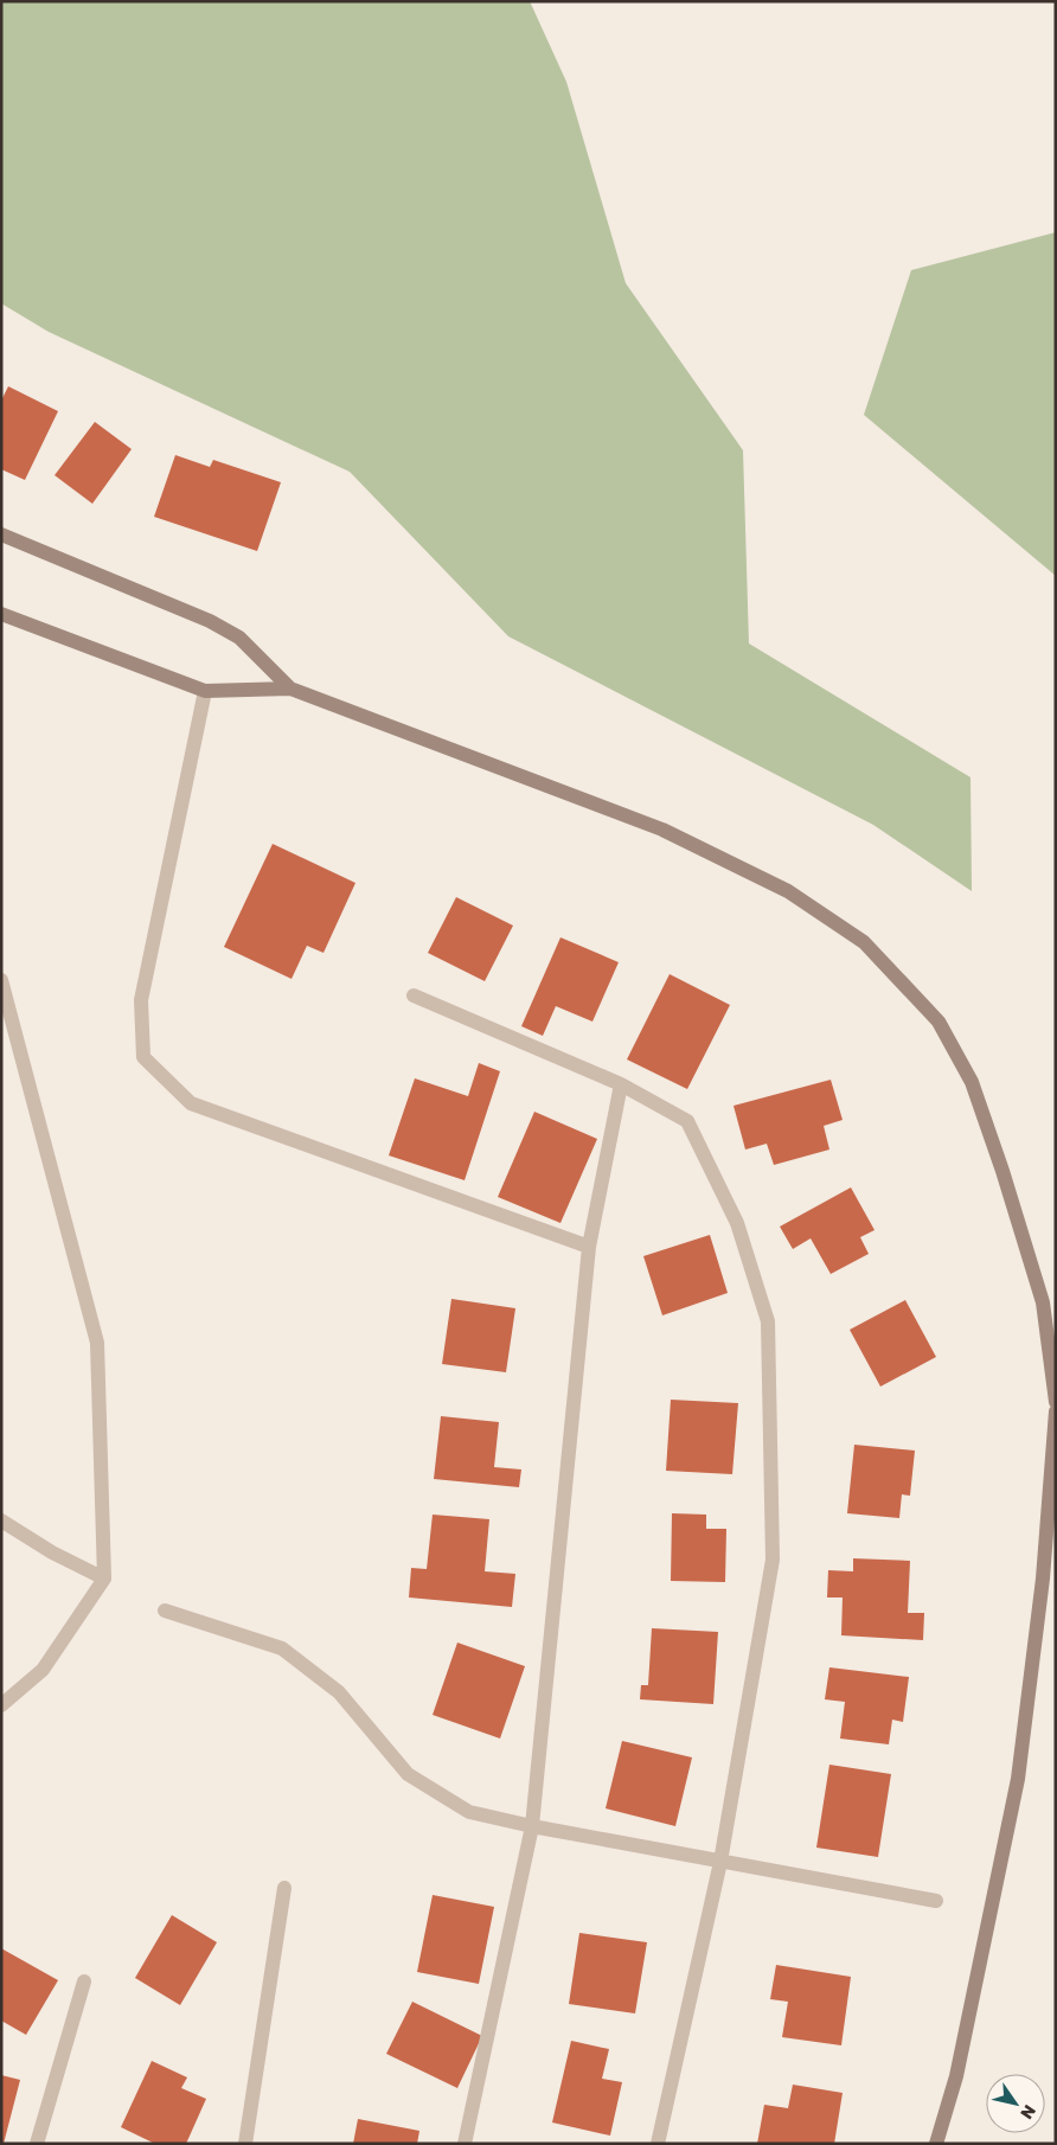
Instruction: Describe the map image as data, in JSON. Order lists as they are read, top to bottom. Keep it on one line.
{"north":"bottom right"}
